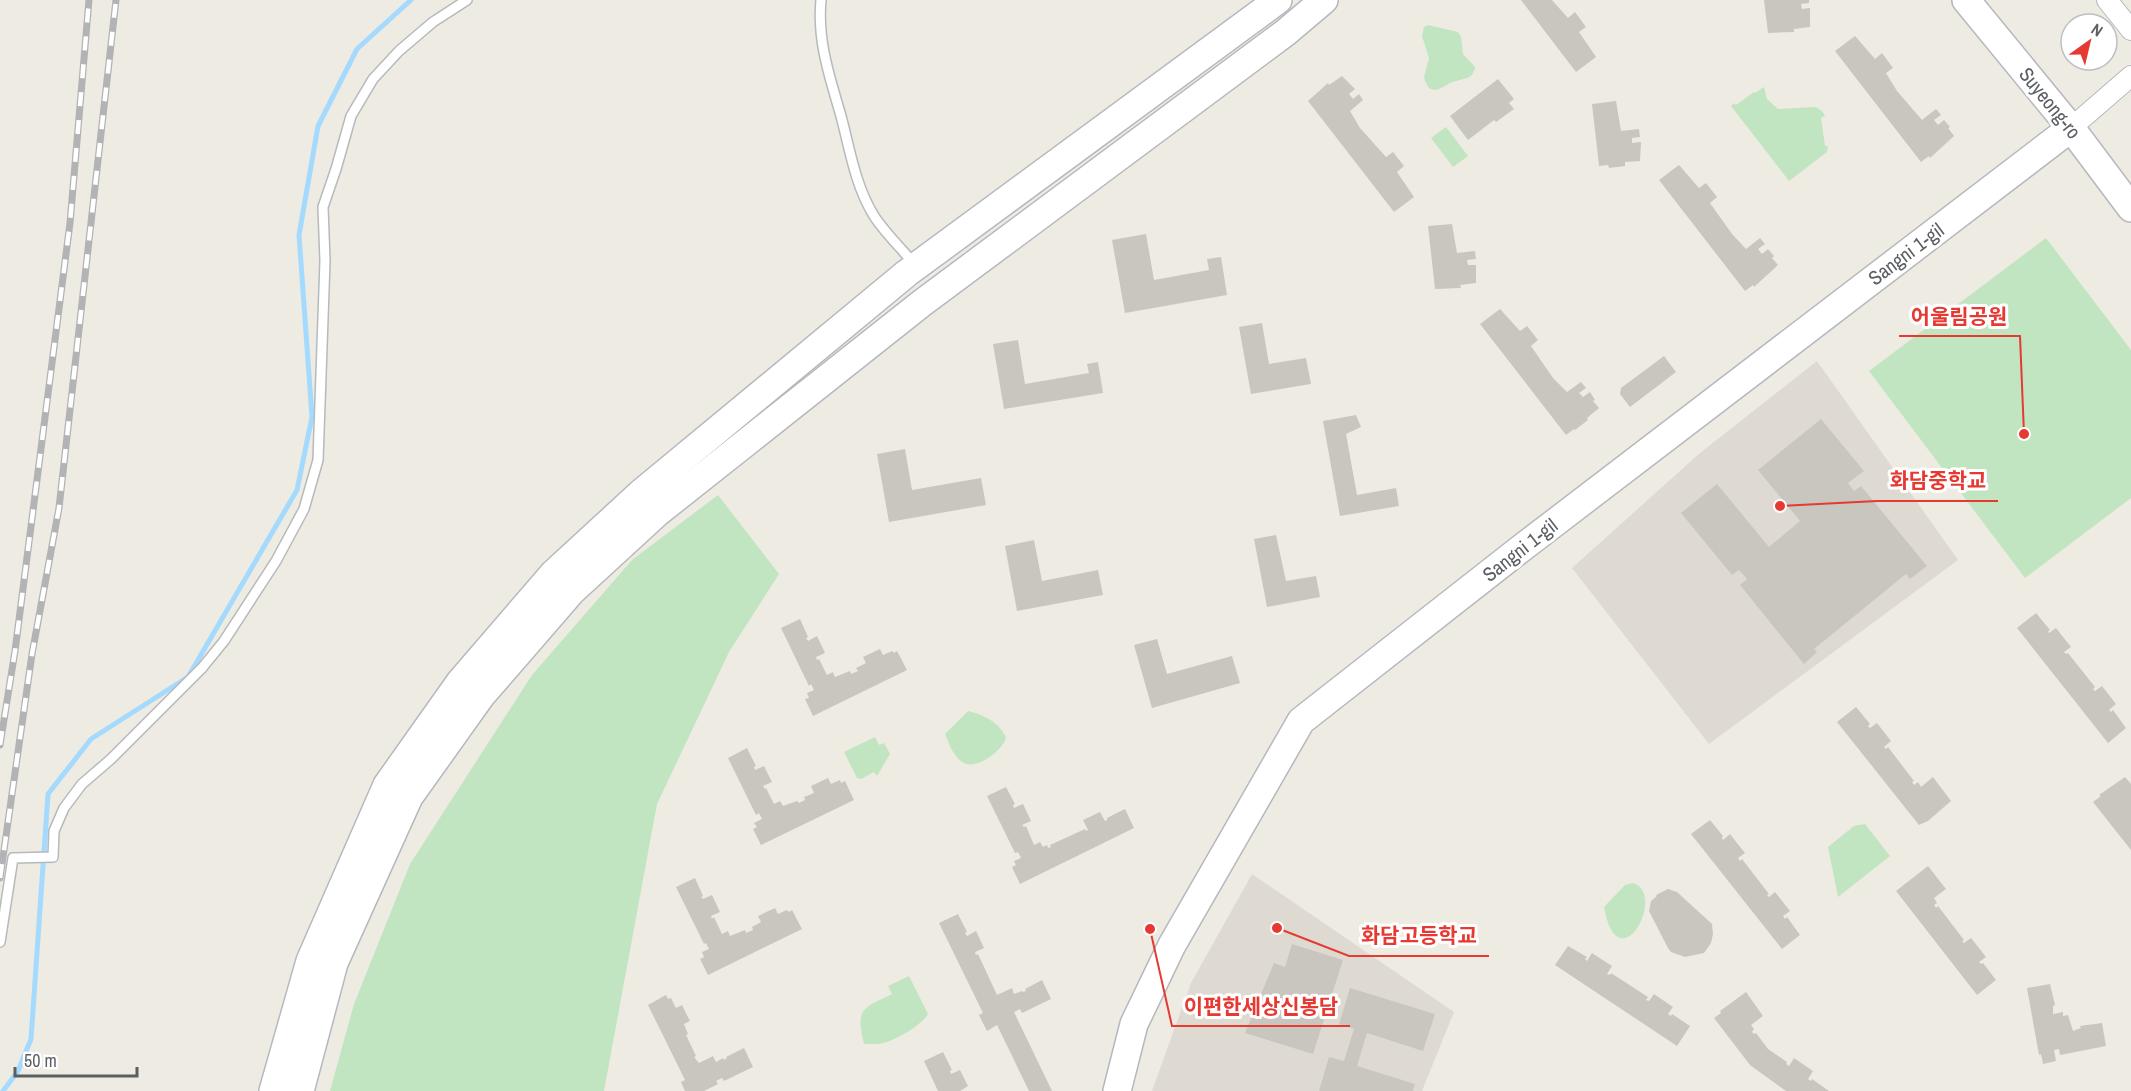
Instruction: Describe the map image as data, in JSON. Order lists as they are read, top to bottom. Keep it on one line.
{"streets":{"main road":["Suyeong-ro","Sangni 1-gil"]},"crossings":[["Suyeong-ro","Sangni 1-gil"]],"places":["어울림공원","화담중학교","화담고등학교","이편한세상신봉담"],"scale_bar":"50 m","north":"top right"}
